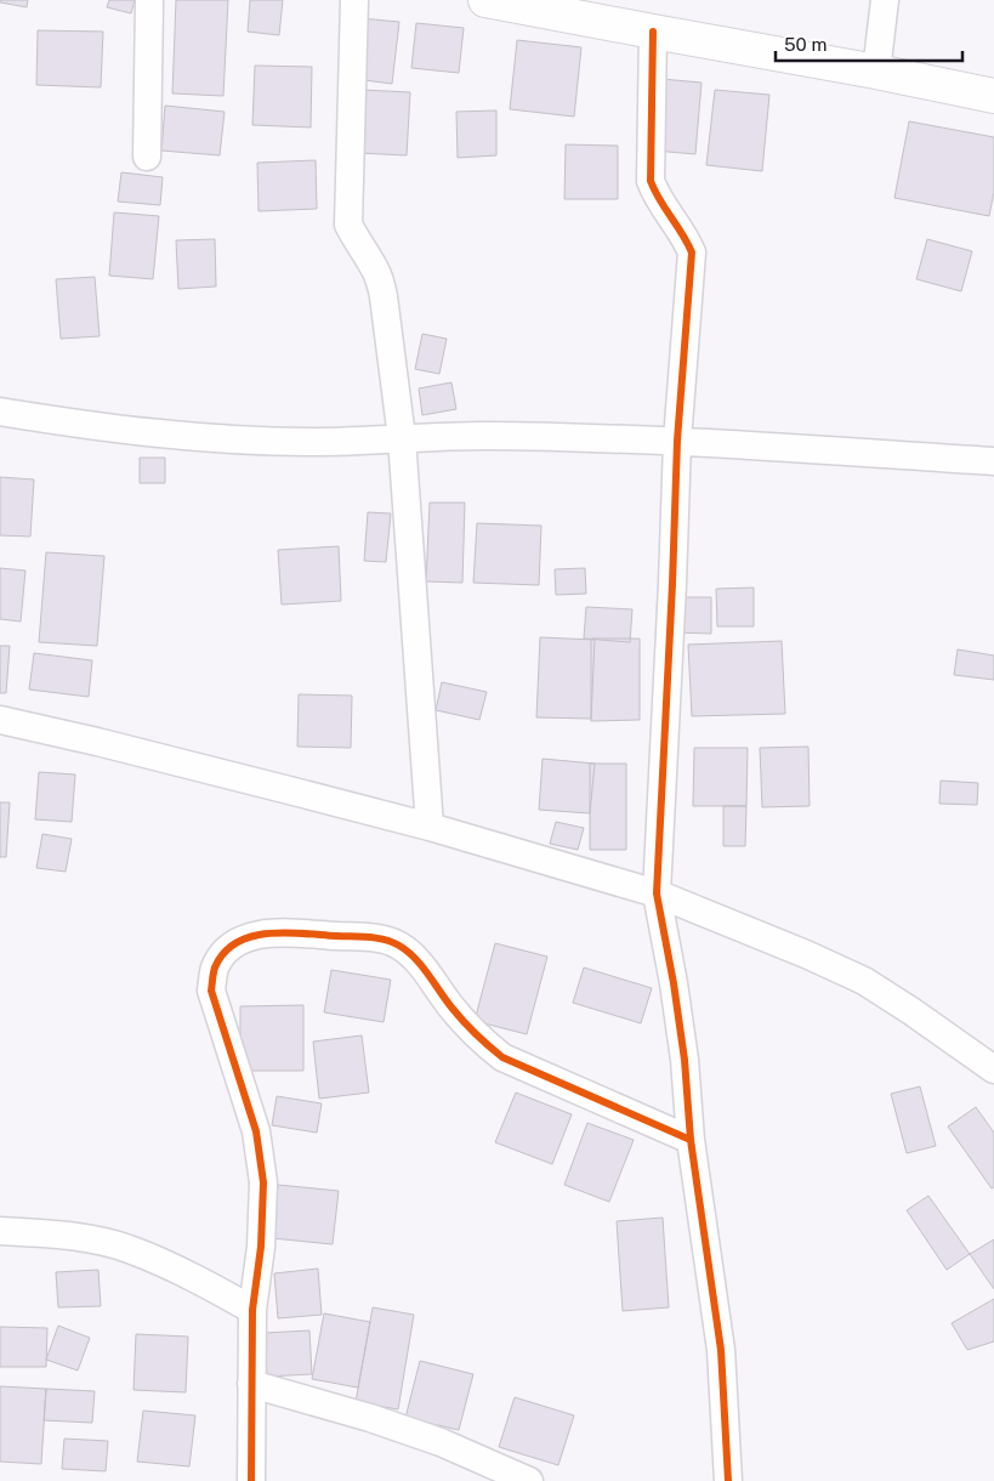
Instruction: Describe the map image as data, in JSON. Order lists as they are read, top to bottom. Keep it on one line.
{"scale_bar":"50 m"}
